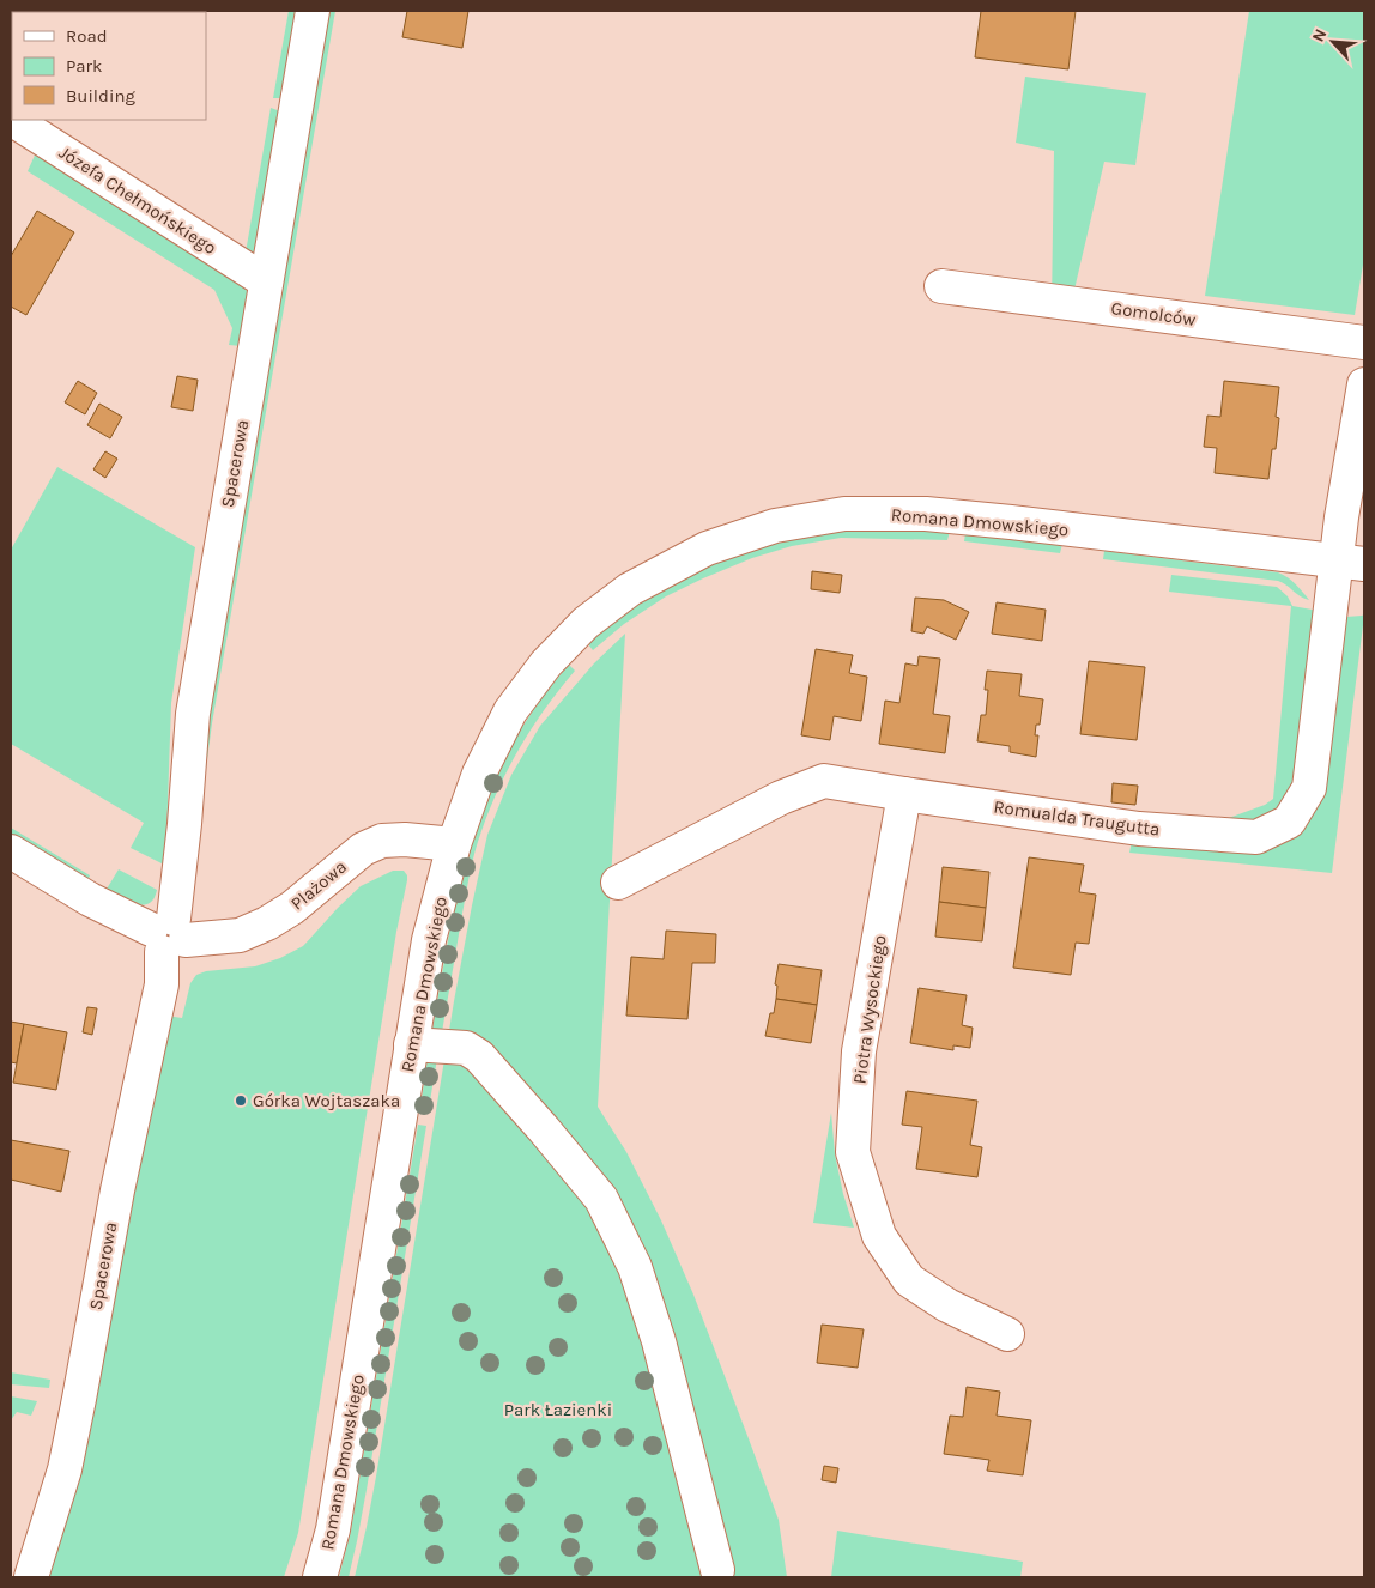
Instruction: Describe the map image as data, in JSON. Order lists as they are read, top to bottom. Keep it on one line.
{"streets":{"street":["Józefa Chełmońskiego","Gomolców","Spacerowa","Romana Dmowskiego","Romualda Traugutta","Plażowa","Piotra Wysockiego"]},"crossings":[["Józefa Chełmońskiego","Spacerowa"],["Spacerowa","Plażowa"],["Romana Dmowskiego","Romualda Traugutta"],["Romana Dmowskiego","Plażowa"],["Romualda Traugutta","Piotra Wysockiego"]],"parks":["Park Łazienki"],"places":["Górka Wojtaszaka"],"legend":["Road","Park","Building"],"north":"top left"}
